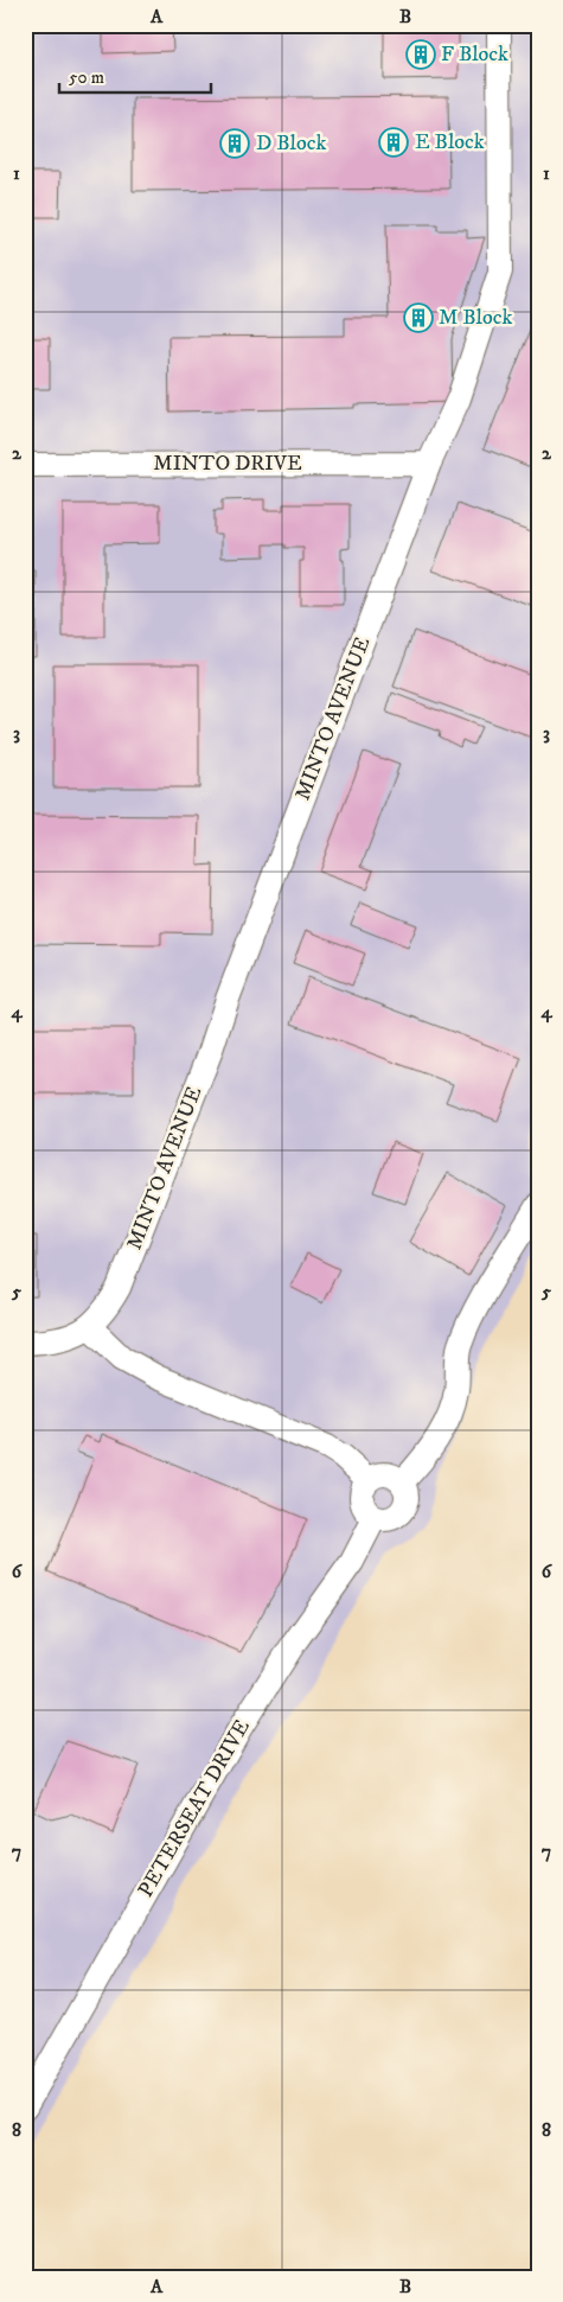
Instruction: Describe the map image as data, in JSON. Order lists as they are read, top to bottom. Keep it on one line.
{"streets":{"street":["MINTO DRIVE","MINTO AVENUE","PETERSEAT DRIVE"]},"crossings":[["MINTO DRIVE","MINTO AVENUE"]],"places":{"building":["F Block","E Block","D Block","M Block"]},"scale_bar":"50 m","grid":{"columns":["A","B"],"rows":["1","2","3","4","5","6","7","8"]}}
